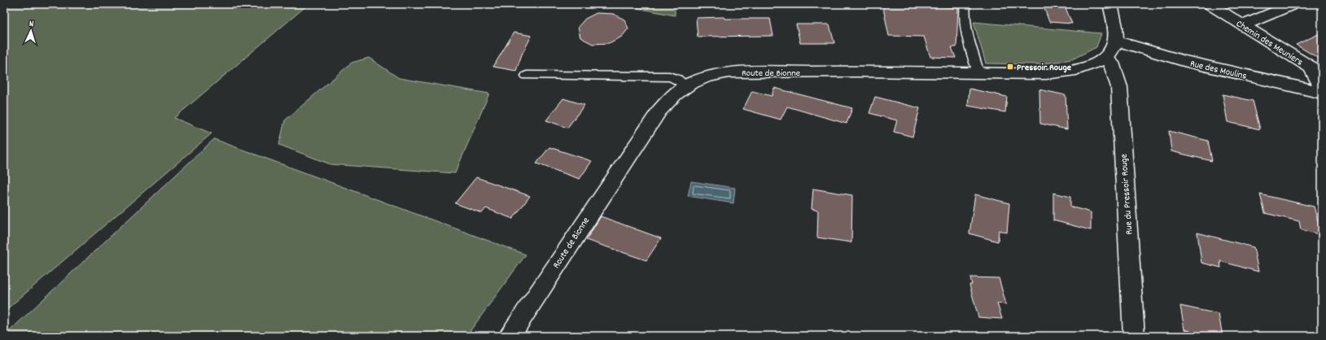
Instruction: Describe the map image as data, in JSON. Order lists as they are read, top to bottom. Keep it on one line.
{"streets":{"street":["Chemin des Meuniers","Rue des Moulins","Route de Bionne","Rue du Pressoir Rouge"]},"crossings":[["Rue des Moulins","Route de Bionne"],["Route de Bionne","Rue du Pressoir Rouge"]],"places":{"transit":["Pressoir Rouge"]},"north":"top"}
